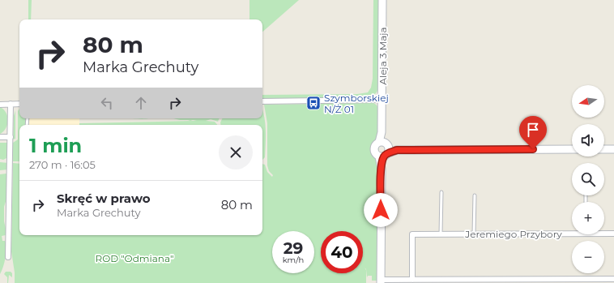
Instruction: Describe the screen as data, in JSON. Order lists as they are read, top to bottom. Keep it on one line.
{"streets":{"street":["Aleja 3 Maja","Jeremiego Przybory"]},"parks":["ROD \"Odmiana\""],"places":{"bus stop":["Szymborskiej N/Ż 01"]},"north":"left","page":{"turn":["80 m","Marka Grechuty"],"map_buttons":["+","−"],"heading":["1 min","270 m · 16:05"],"list":[{"name":"Skręć w prawo","note":"Marka Grechuty","value":"80 m"}],"speed":"29 km/h","limit":"40"}}
